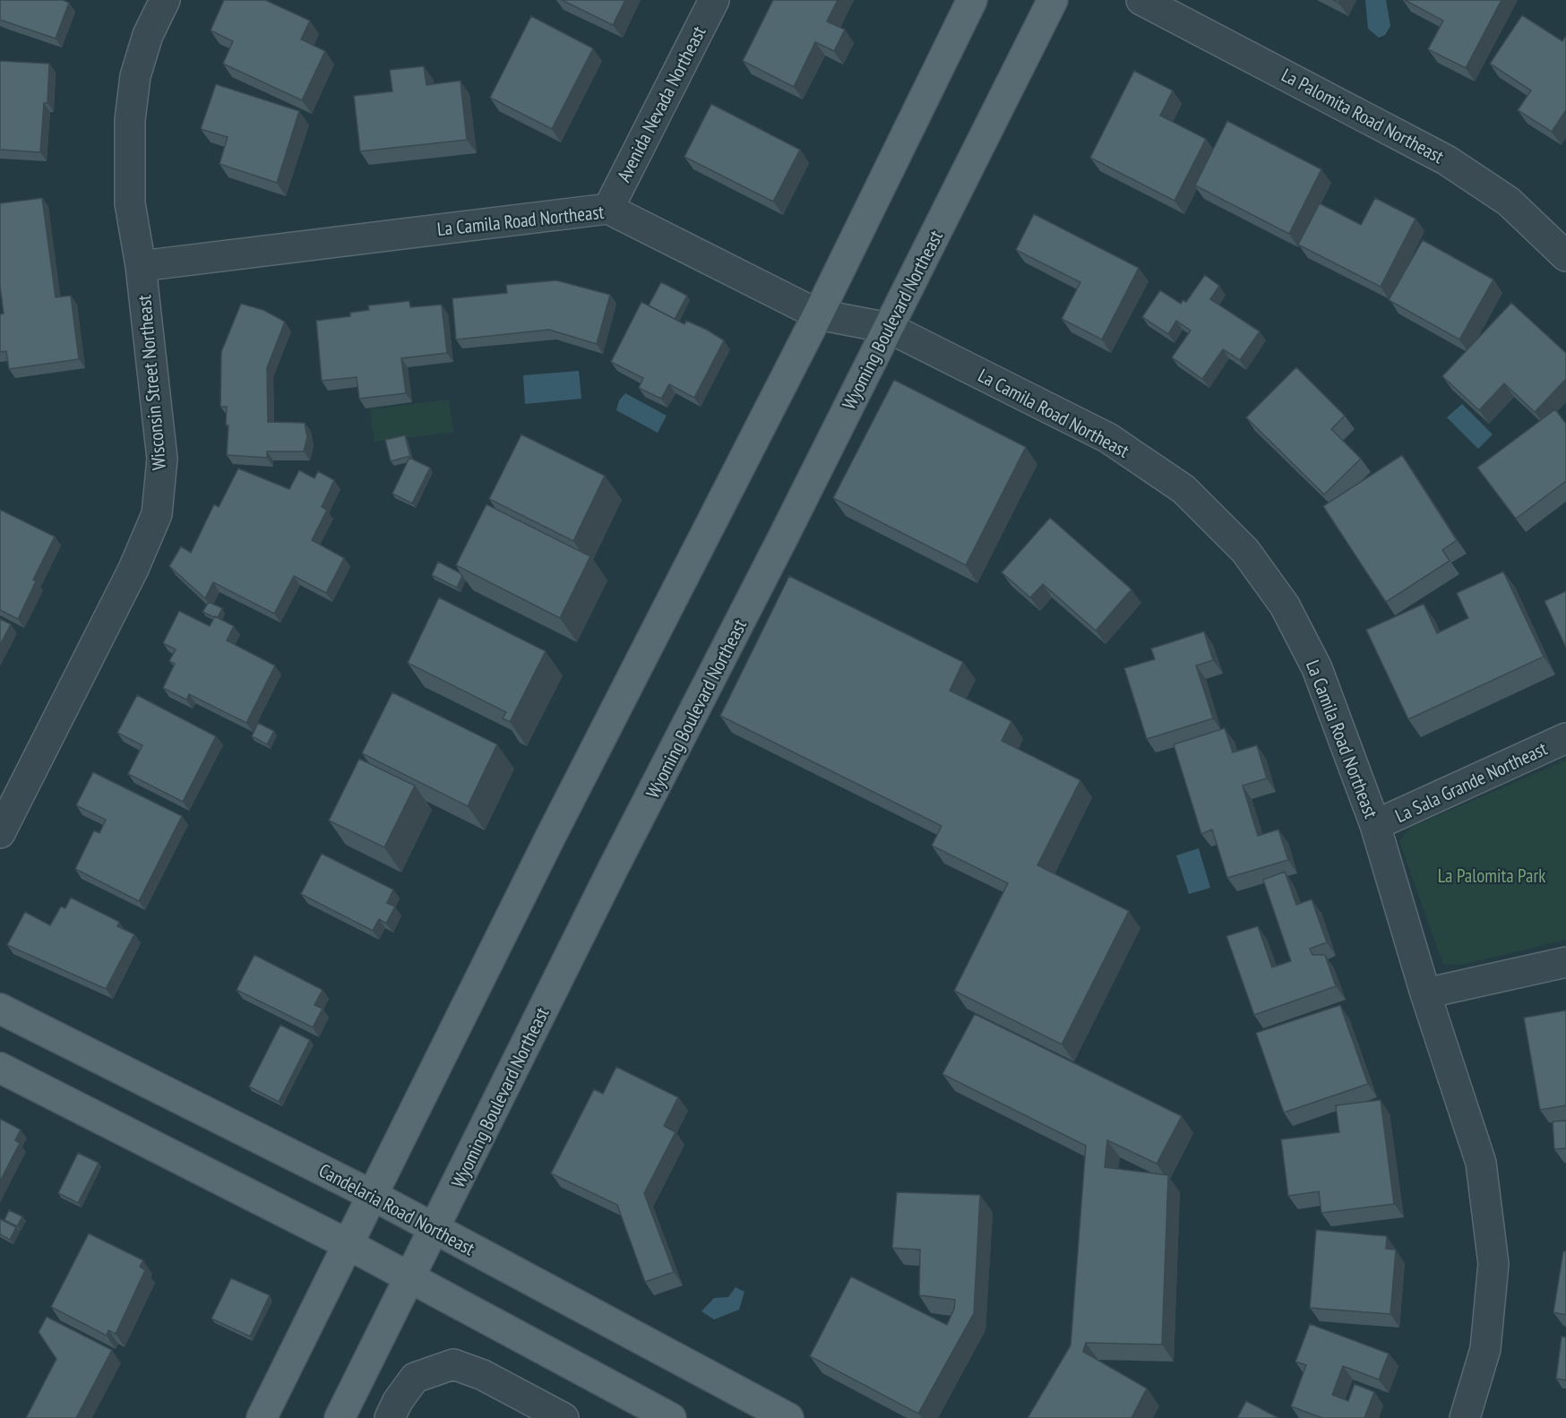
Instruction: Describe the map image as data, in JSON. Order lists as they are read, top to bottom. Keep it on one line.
{"streets":{"main road":["Wyoming Boulevard Northeast","Candelaria Road Northeast"],"street":["Avenida Nevada Northeast","La Palomita Road Northeast","La Camila Road Northeast","Wisconsin Street Northeast","La Sala Grande Northeast"]},"crossings":[["Avenida Nevada Northeast","La Camila Road Northeast"],["La Camila Road Northeast","Wyoming Boulevard Northeast"],["La Camila Road Northeast","Wisconsin Street Northeast"],["La Camila Road Northeast","La Sala Grande Northeast"],["Wyoming Boulevard Northeast","Candelaria Road Northeast"]],"parks":["La Palomita Park"]}
